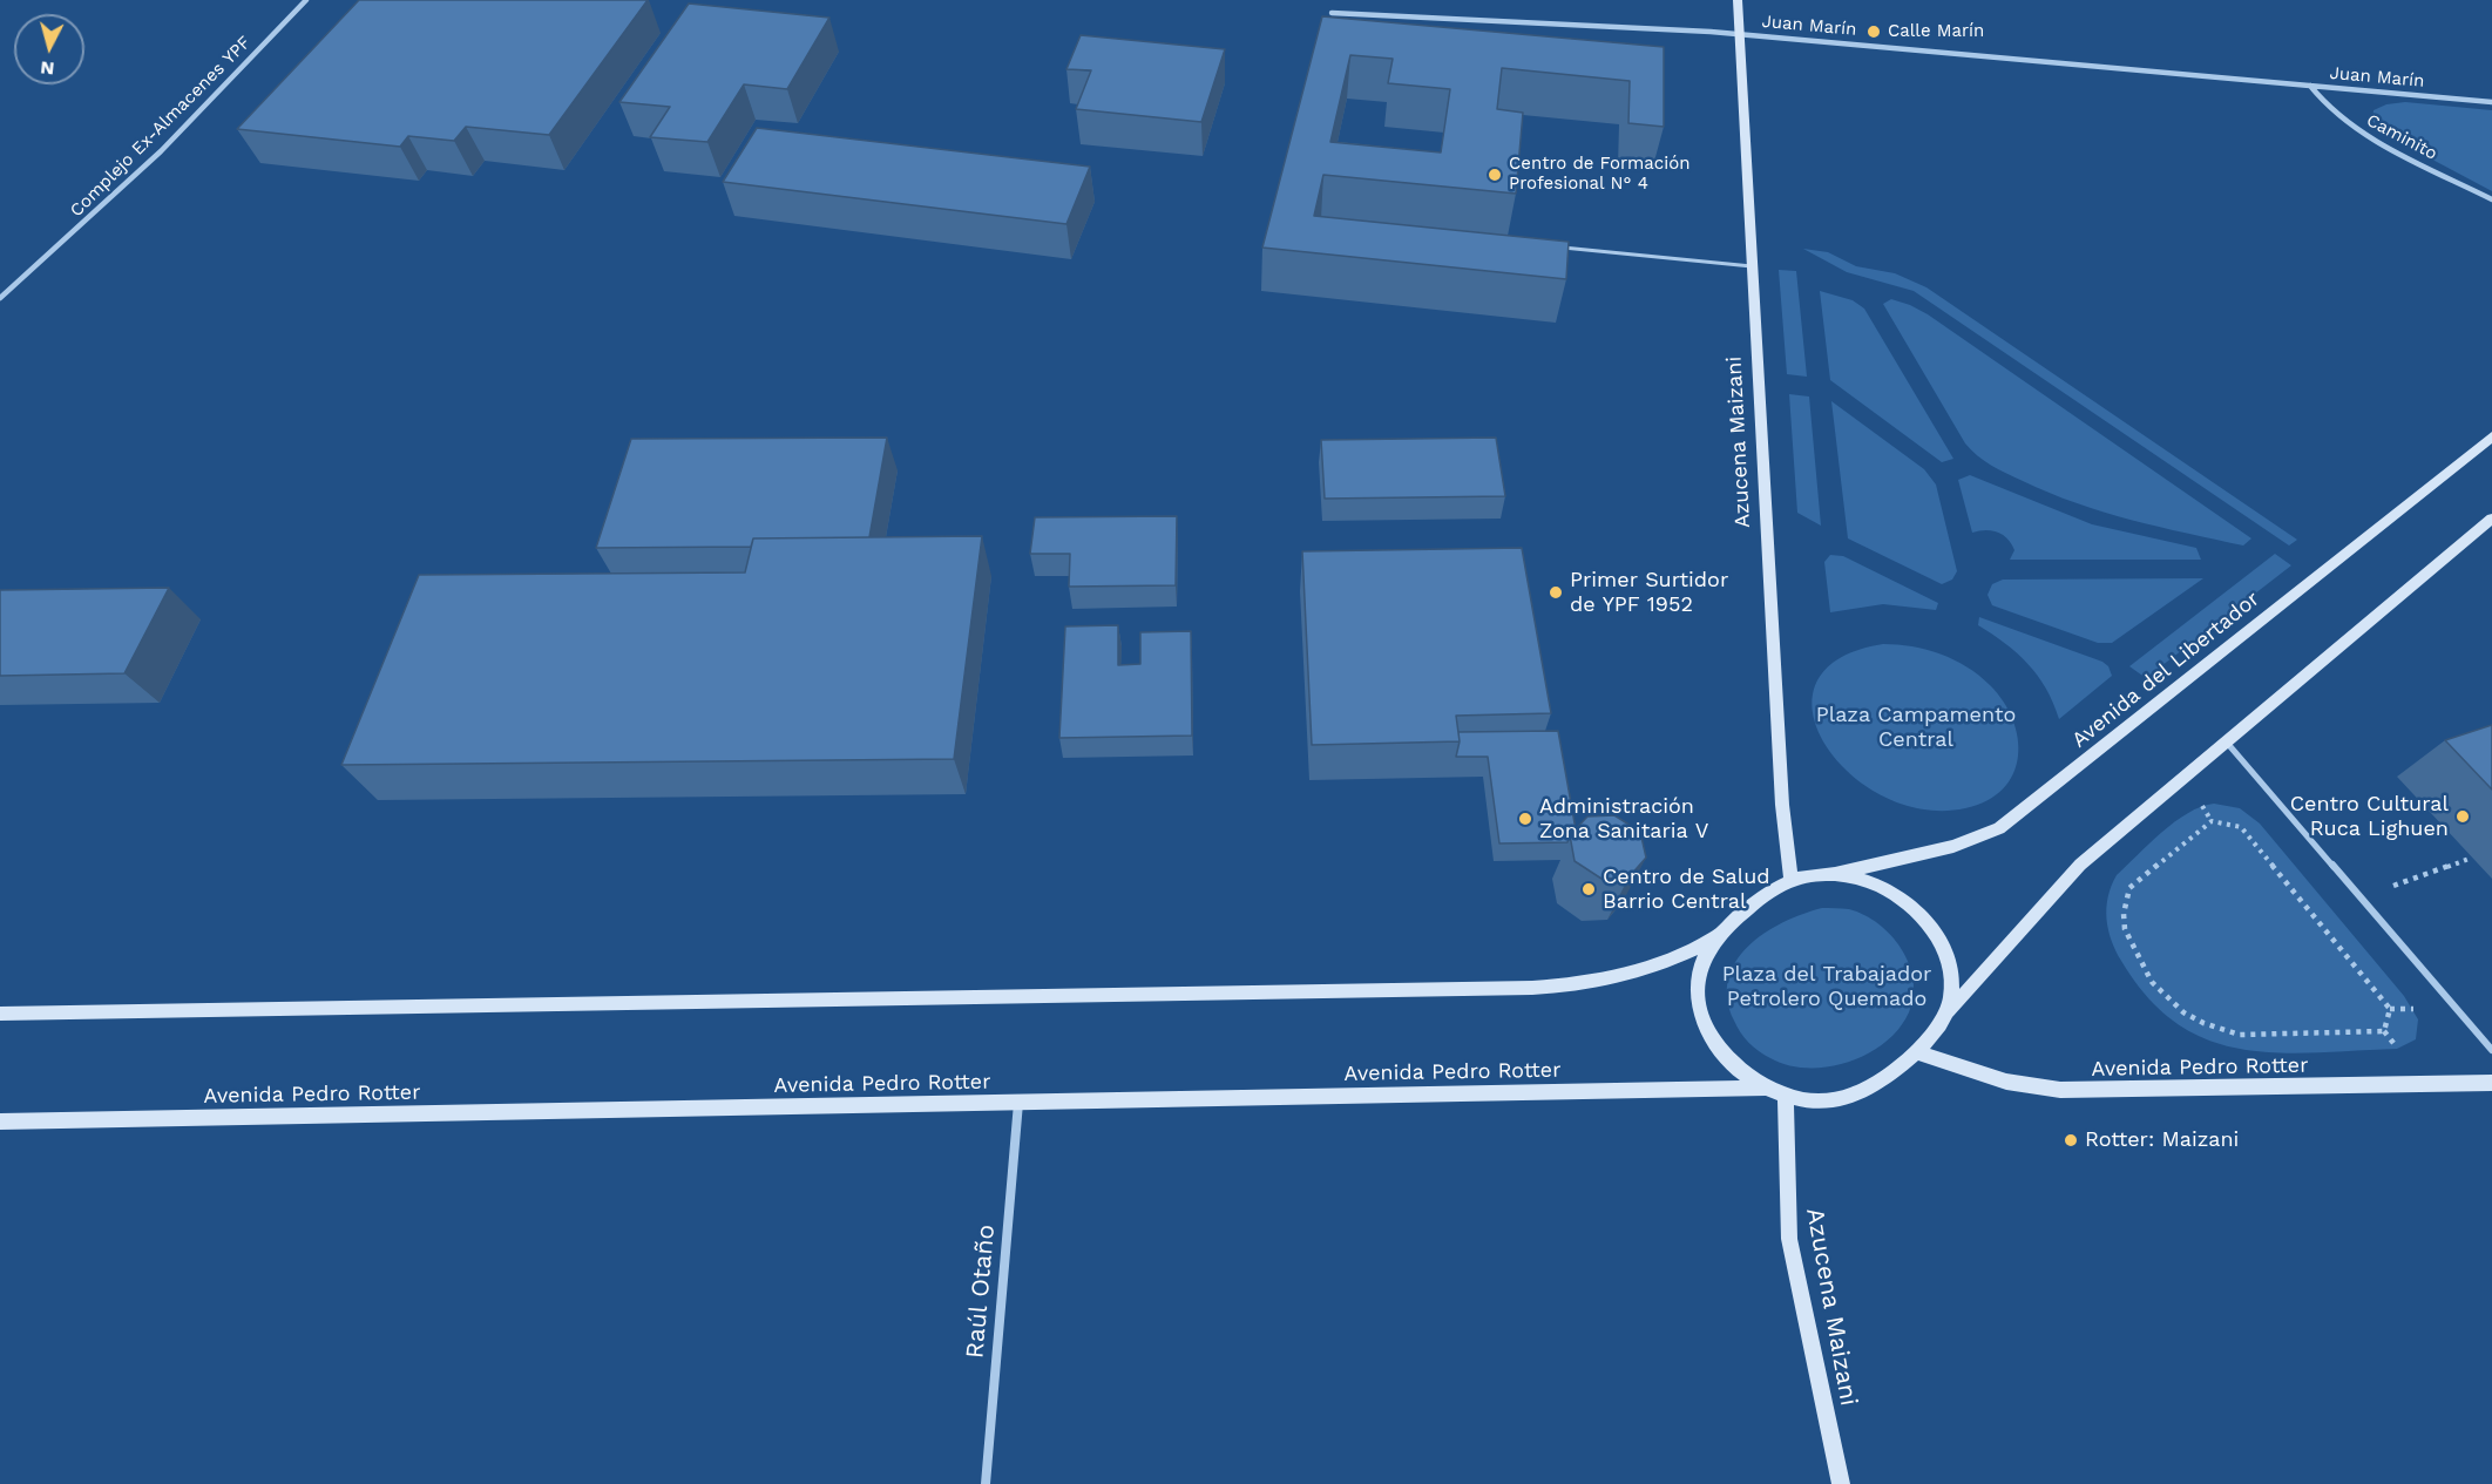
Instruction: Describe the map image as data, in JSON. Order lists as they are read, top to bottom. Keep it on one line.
{"streets":{"main road":["Azucena Maizani","Avenida del Libertador","Avenida Pedro Rotter"],"street":["Juan Marín","Complejo Ex-Almacenes YPF","Caminito","Raúl Otaño"]},"crossings":[["Juan Marín","Caminito"],["Juan Marín","Azucena Maizani"],["Azucena Maizani","Avenida del Libertador"],["Azucena Maizani","Avenida Pedro Rotter"],["Avenida del Libertador","Avenida Pedro Rotter"],["Avenida Pedro Rotter","Raúl Otaño"]],"parks":["Plaza Campamento Central","Plaza del Trabajador Petrolero Quemado"],"places":["Calle Marín","Centro de Formación Profesional N° 4","Primer Surtidor de YPF 1952","Centro Cultural Ruca Lighuen","Administración Zona Sanitaria V","Centro de Salud Barrio Central","Rotter: Maizani"],"north":"bottom"}
